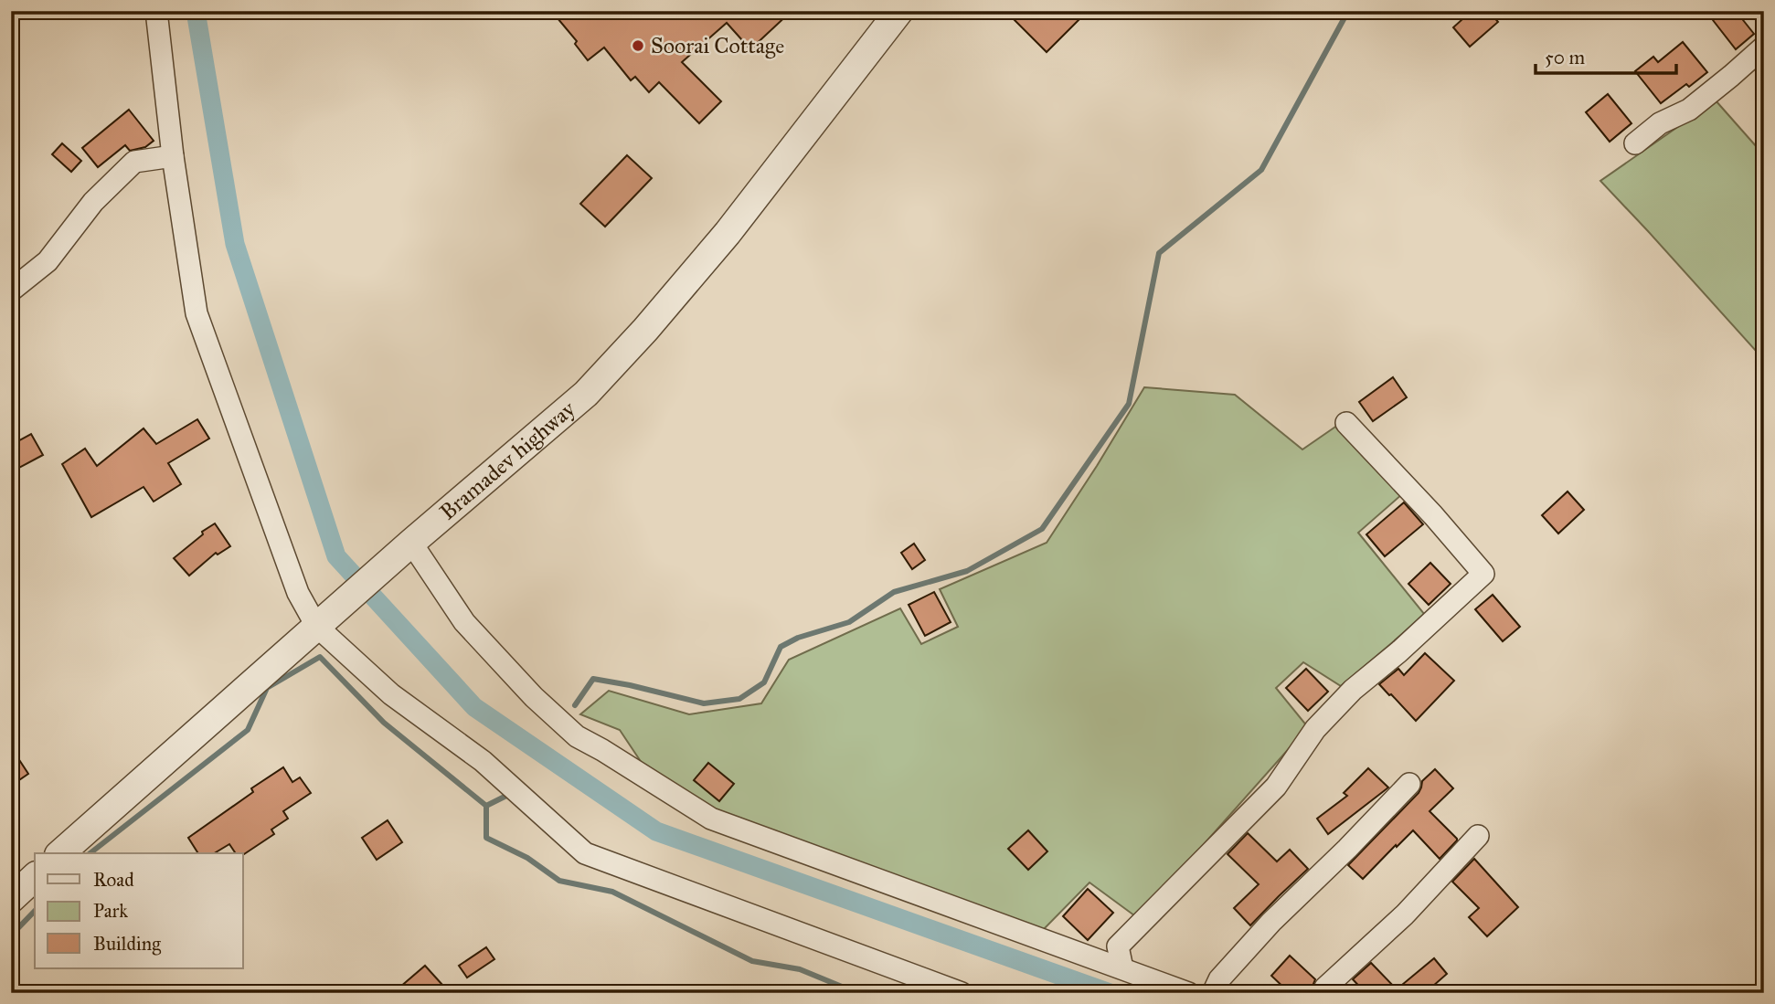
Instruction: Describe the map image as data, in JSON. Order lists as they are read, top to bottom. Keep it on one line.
{"streets":{"street":["Bramadev highway"]},"places":["Soorai Cottage"],"legend":["Road","Park","Building"],"scale_bar":"50 m"}
